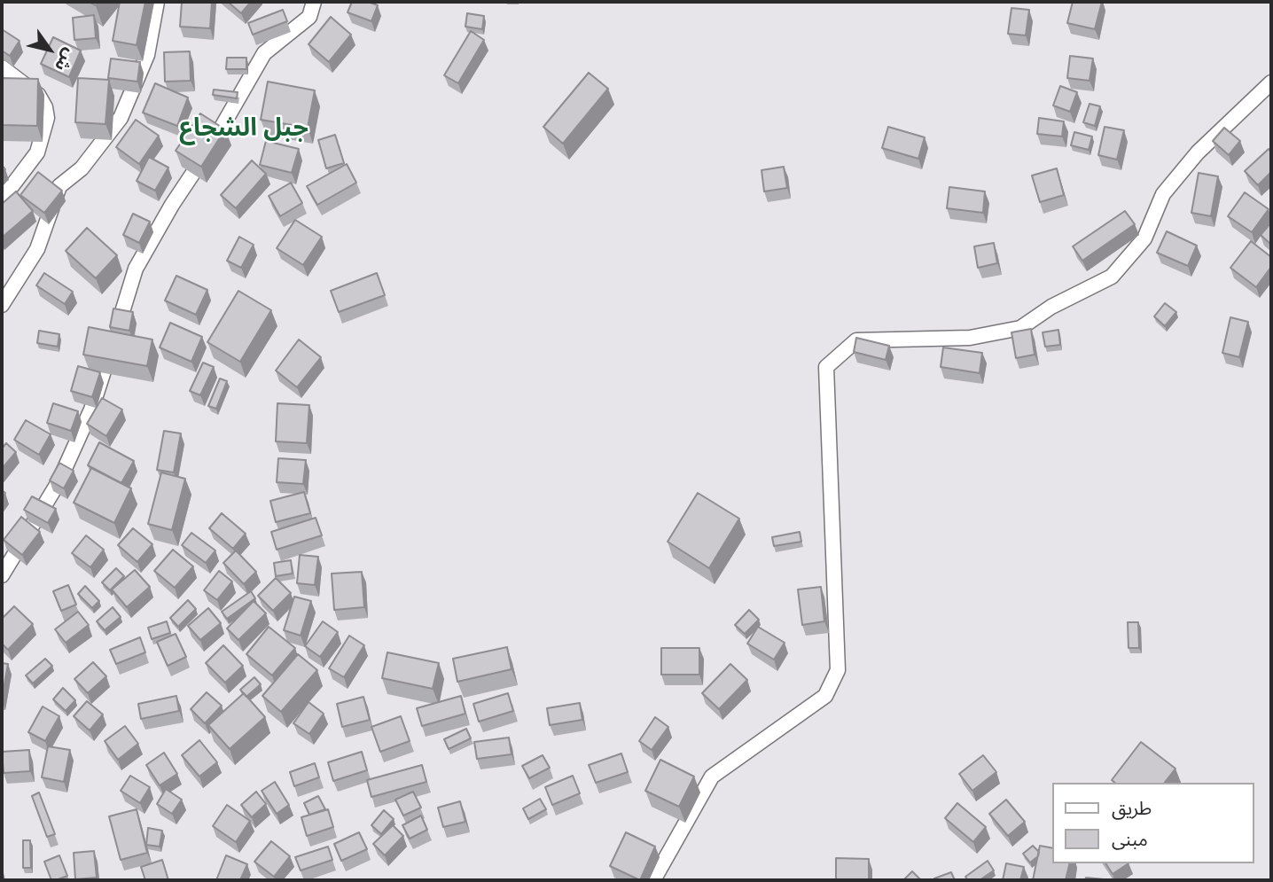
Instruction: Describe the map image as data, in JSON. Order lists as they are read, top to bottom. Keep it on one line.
{"districts":["جبل الشجاع"],"legend":["طريق","مبنى"],"north":"bottom right"}
